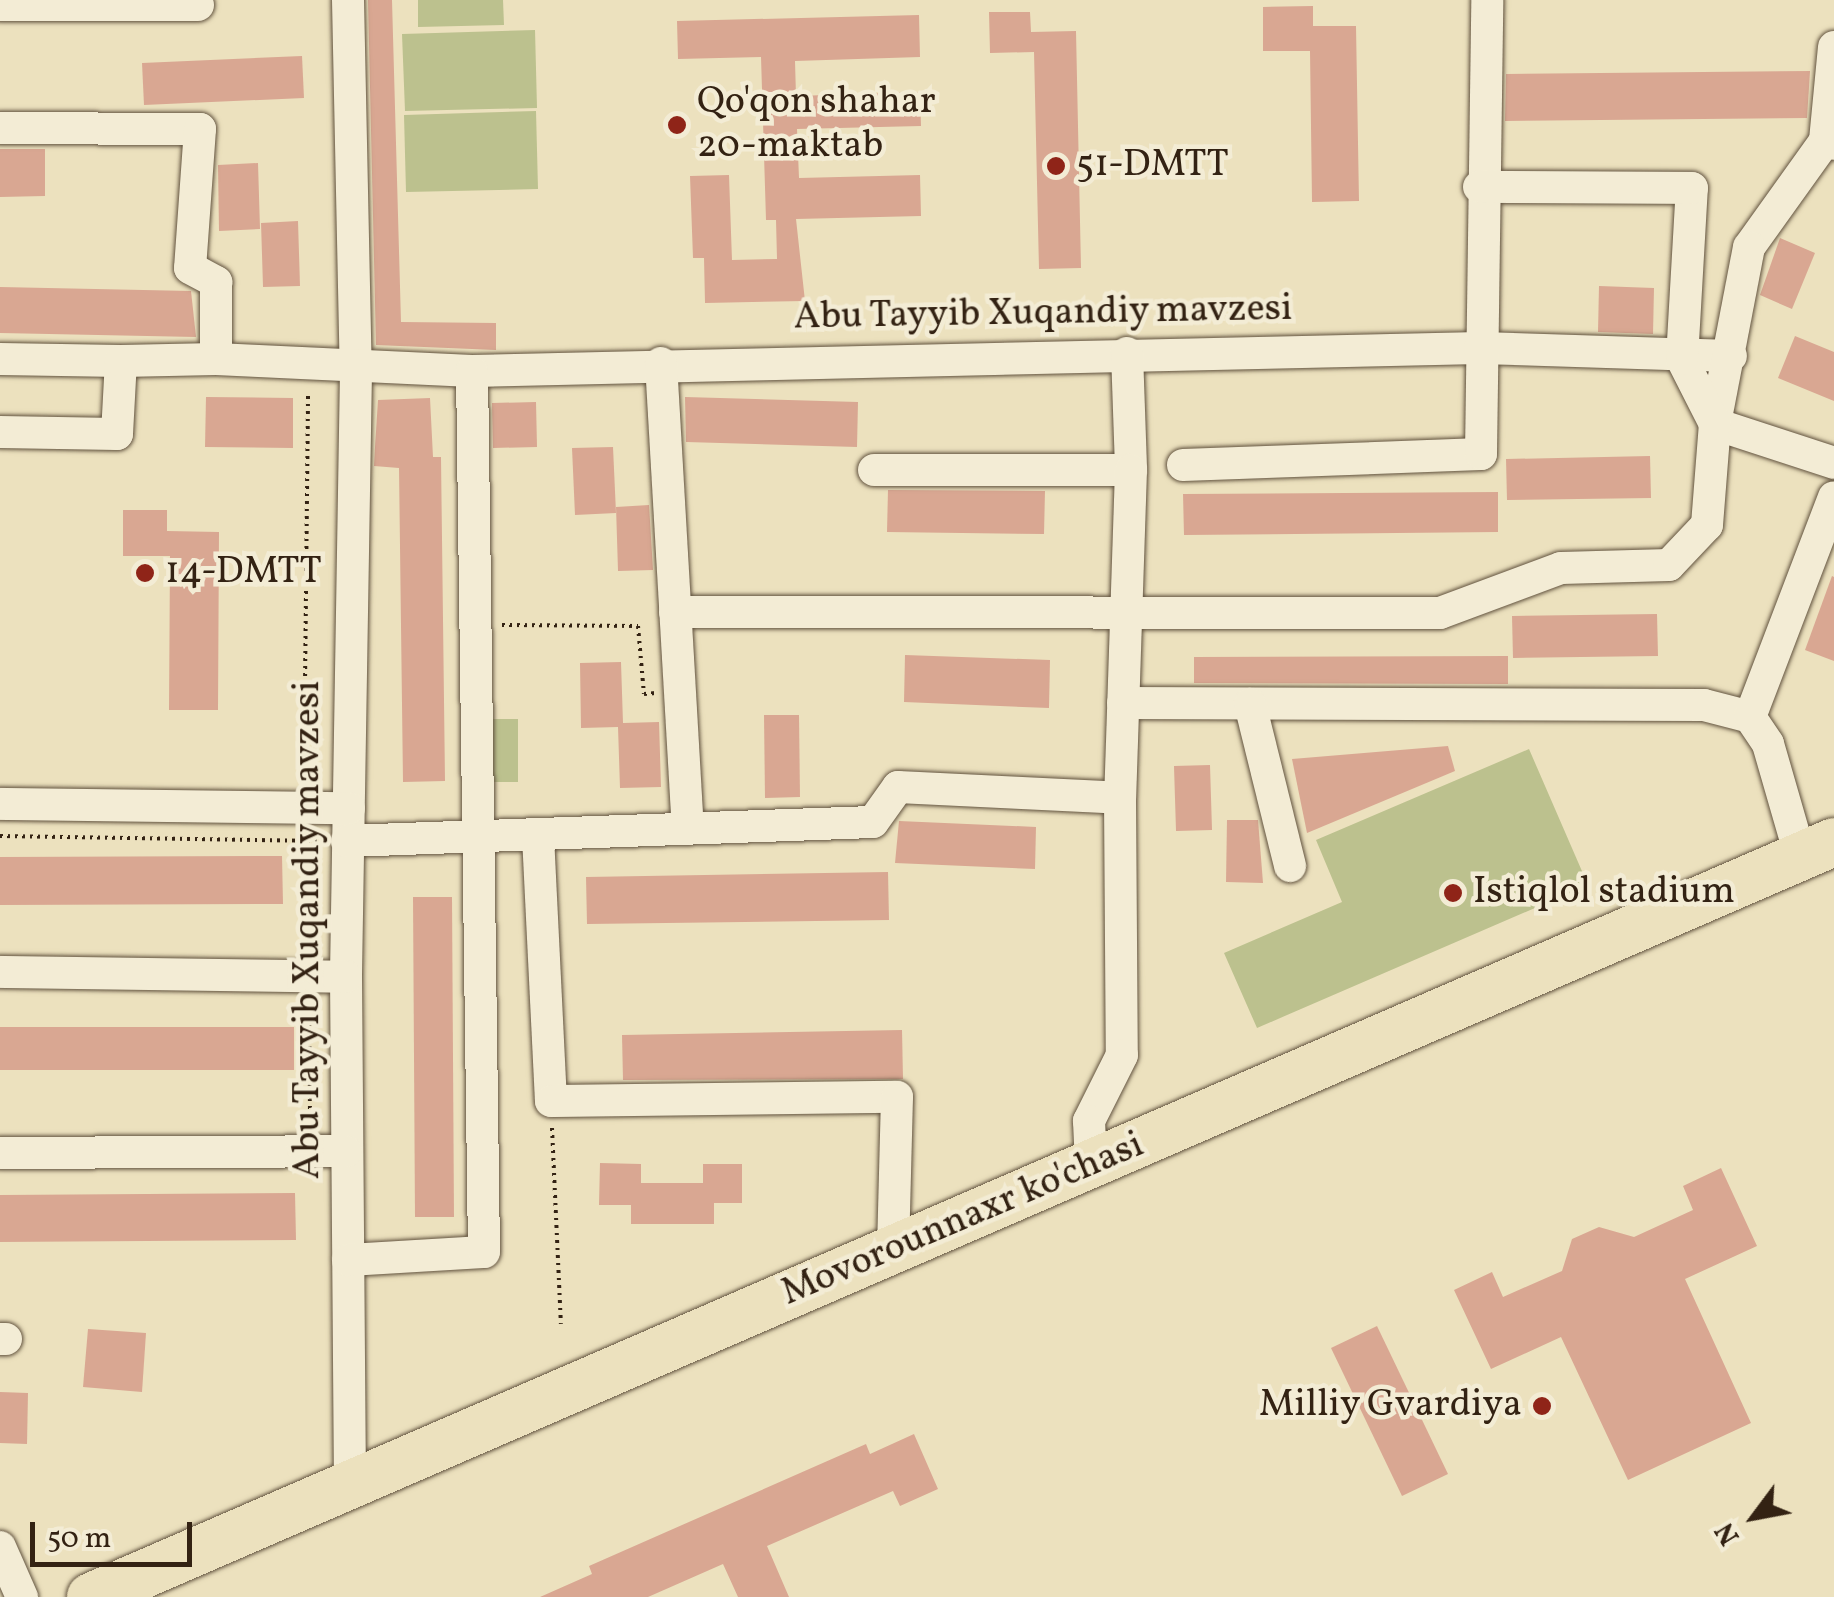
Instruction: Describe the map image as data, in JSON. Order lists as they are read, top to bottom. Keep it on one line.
{"streets":{"highway":["Movorounnaxr ko'chasi"],"street":["Abu Tayyib Xuqandiy mavzesi"]},"crossings":[["Abu Tayyib Xuqandiy mavzesi","Movorounnaxr ko'chasi"]],"places":["Qo'qon shahar 20-maktab","51-DMTT","14-DMTT","Istiqlol stadium","Milliy Gvardiya"],"scale_bar":"50 m","north":"bottom left"}
